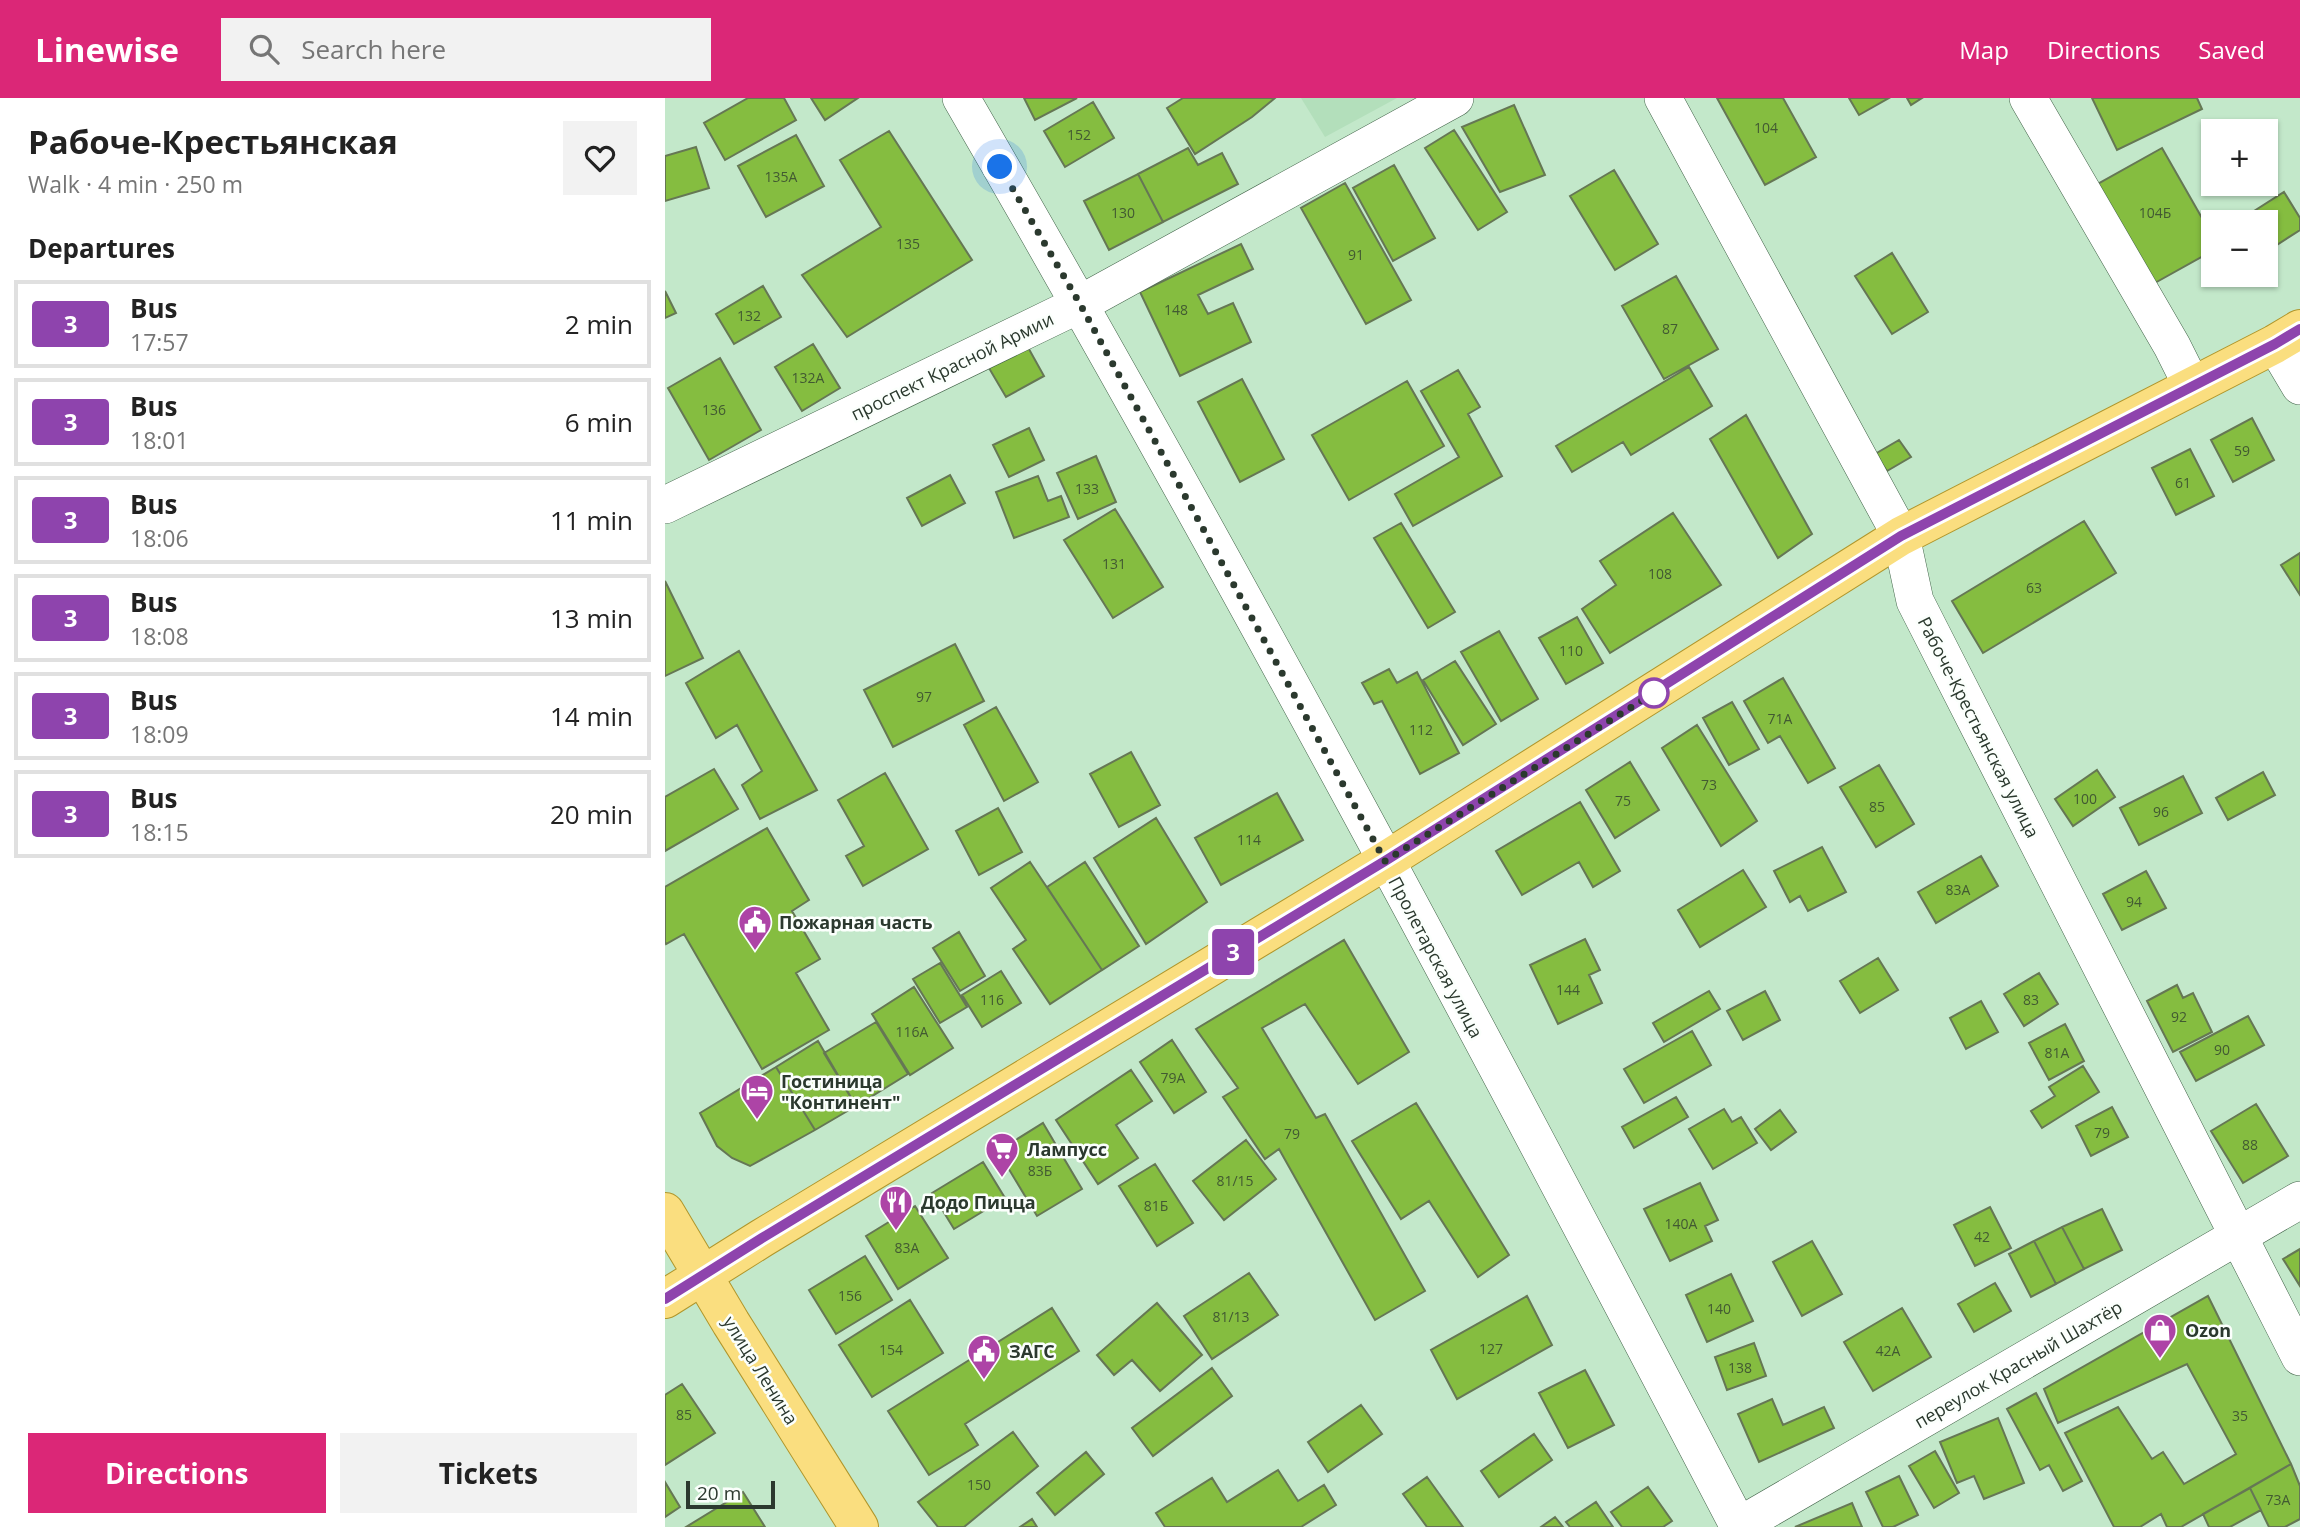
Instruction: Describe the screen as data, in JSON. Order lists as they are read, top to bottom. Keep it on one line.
{"streets":{"main road":["улица Ленина"],"street":["проспект Красной Армии","Рабоче-Крестьянская улица","Пролетарская улица","переулок Красный Шахтёр"]},"crossings":[["проспект Красной Армии","Пролетарская улица"],["Рабоче-Крестьянская улица","переулок Красный Шахтёр"],["Пролетарская улица","переулок Красный Шахтёр"]],"places":{"public building":["Пожарная часть","ЗАГС"],"hotel":["Гостиница \"Континент\""],"supermarket":["Лампусс"],"restaurant":["Додо Пицца"],"shop":["Ozon"]},"lines":["bus line 3"],"house_numbers":["104","152","135А","130","104Б","135","91","148","132","87","132А","136","59","61","133","131","108","63","110","97","71А","112","73","100","75","85","96","114","83А","94","144","116","83","92","116А","90","81А","79А","79","79","88","83Б","81/15","81Б","140А","42","83А","156","140","81/13","127","154","42А","138","85","35","150","73А"],"scale_bar":"20 m","page":{"header":"Linewise","search":"Search here","nav":["Map","Directions","Saved"],"heading":[["Рабоче-Крестьянская","Walk · 4 min · 250 m"],"Departures"],"on_map":"3","map_buttons":["+","−"],"list":[{"mark":"3","name":"Bus","note":"17:57","value":"2 min"},{"mark":"3","name":"Bus","note":"18:01","value":"6 min"},{"mark":"3","name":"Bus","note":"18:06","value":"11 min"},{"mark":"3","name":"Bus","note":"18:08","value":"13 min"},{"mark":"3","name":"Bus","note":"18:09","value":"14 min"},{"mark":"3","name":"Bus","note":"18:15","value":"20 min"}],"buttons":["Directions","Tickets"],"scale":"20 m"}}
